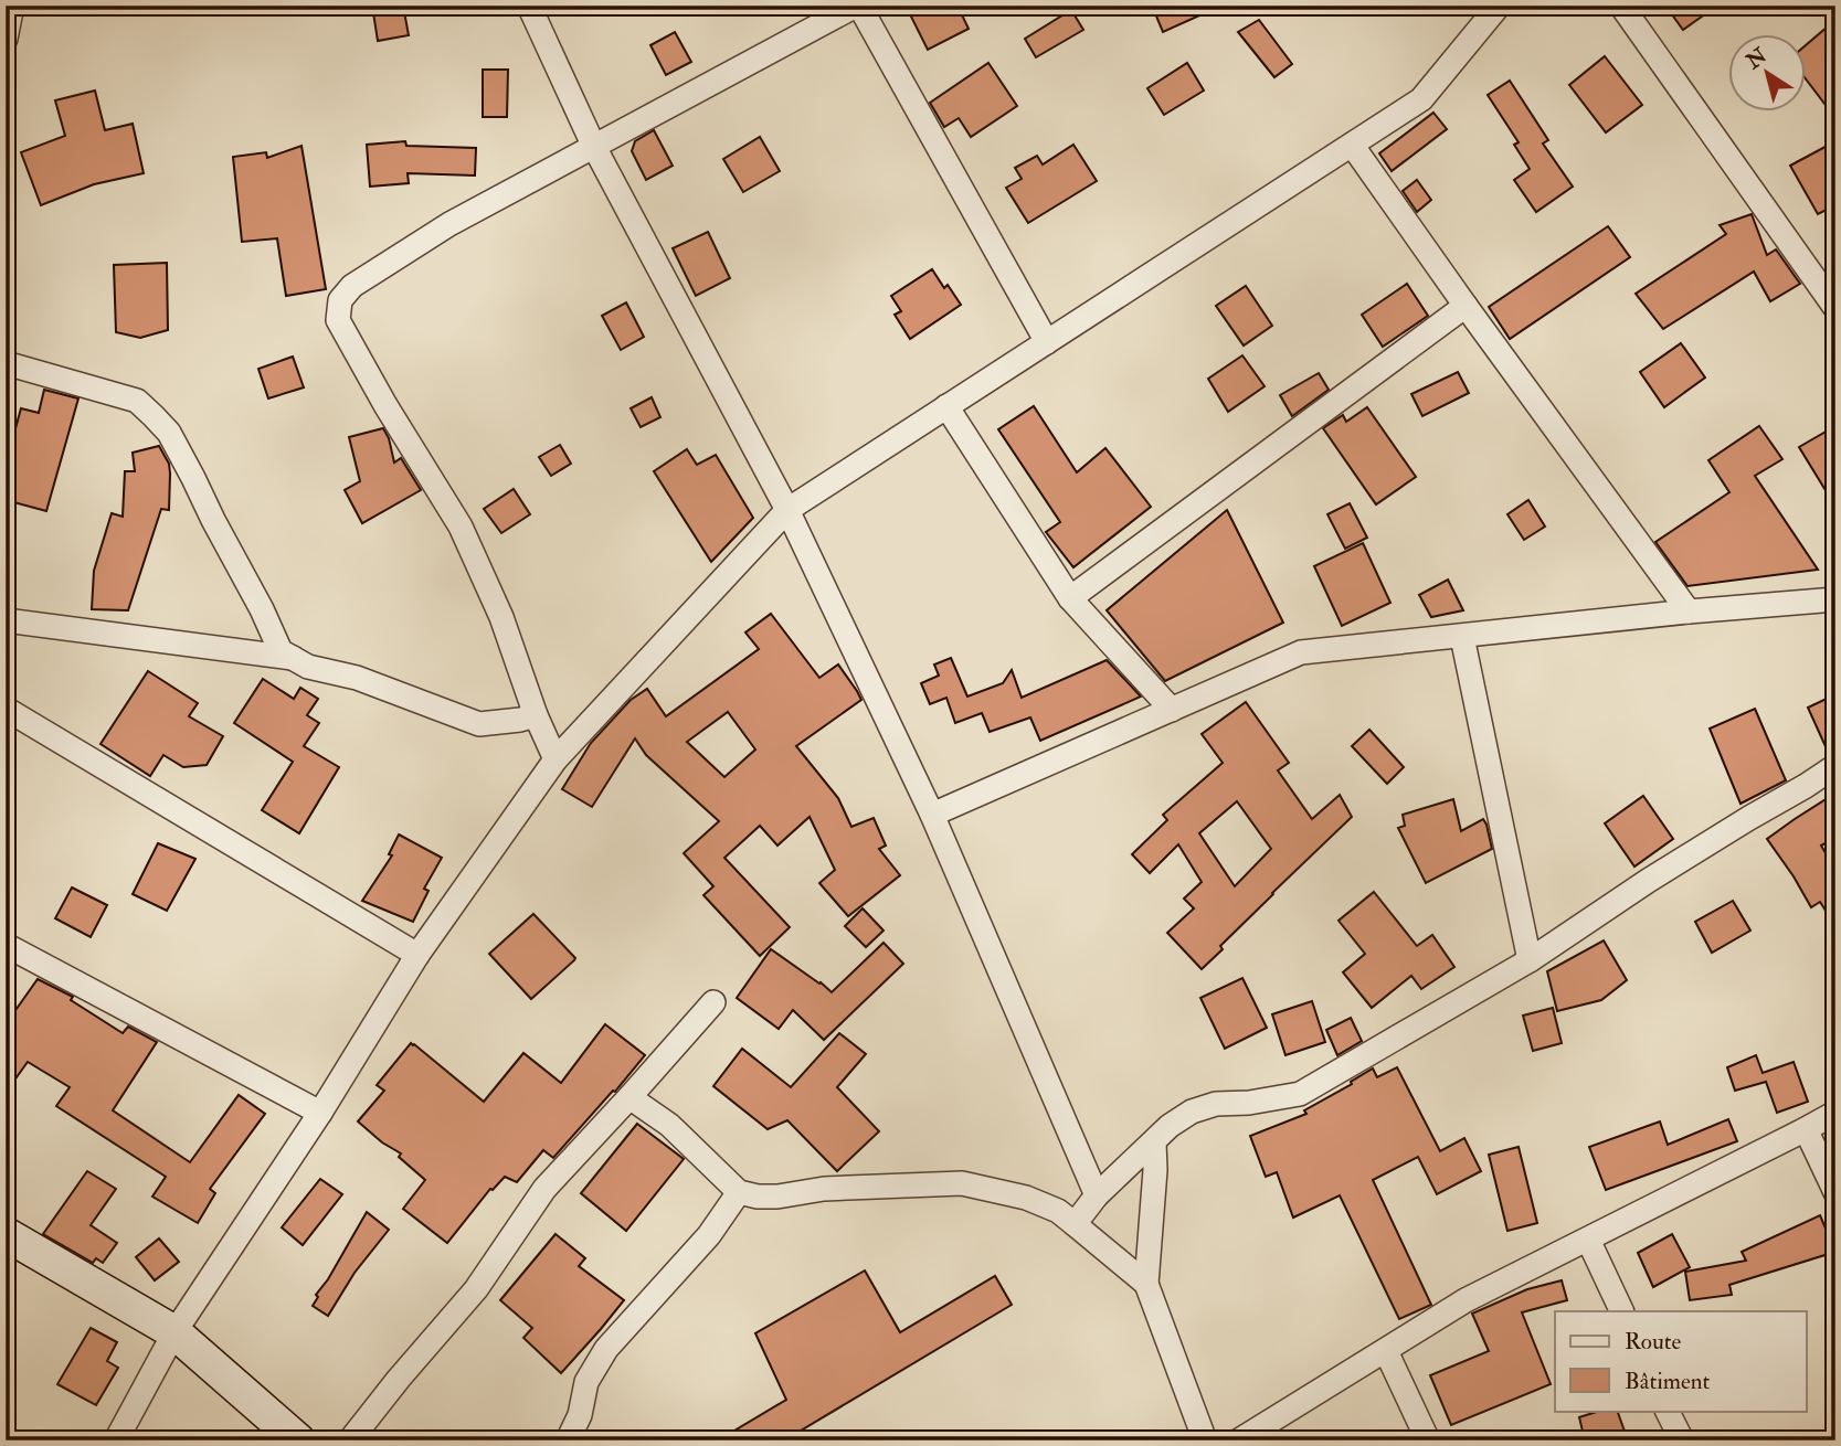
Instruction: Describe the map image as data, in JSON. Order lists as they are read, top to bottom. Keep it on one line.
{"legend":["Route","Bâtiment"],"north":"top left"}
